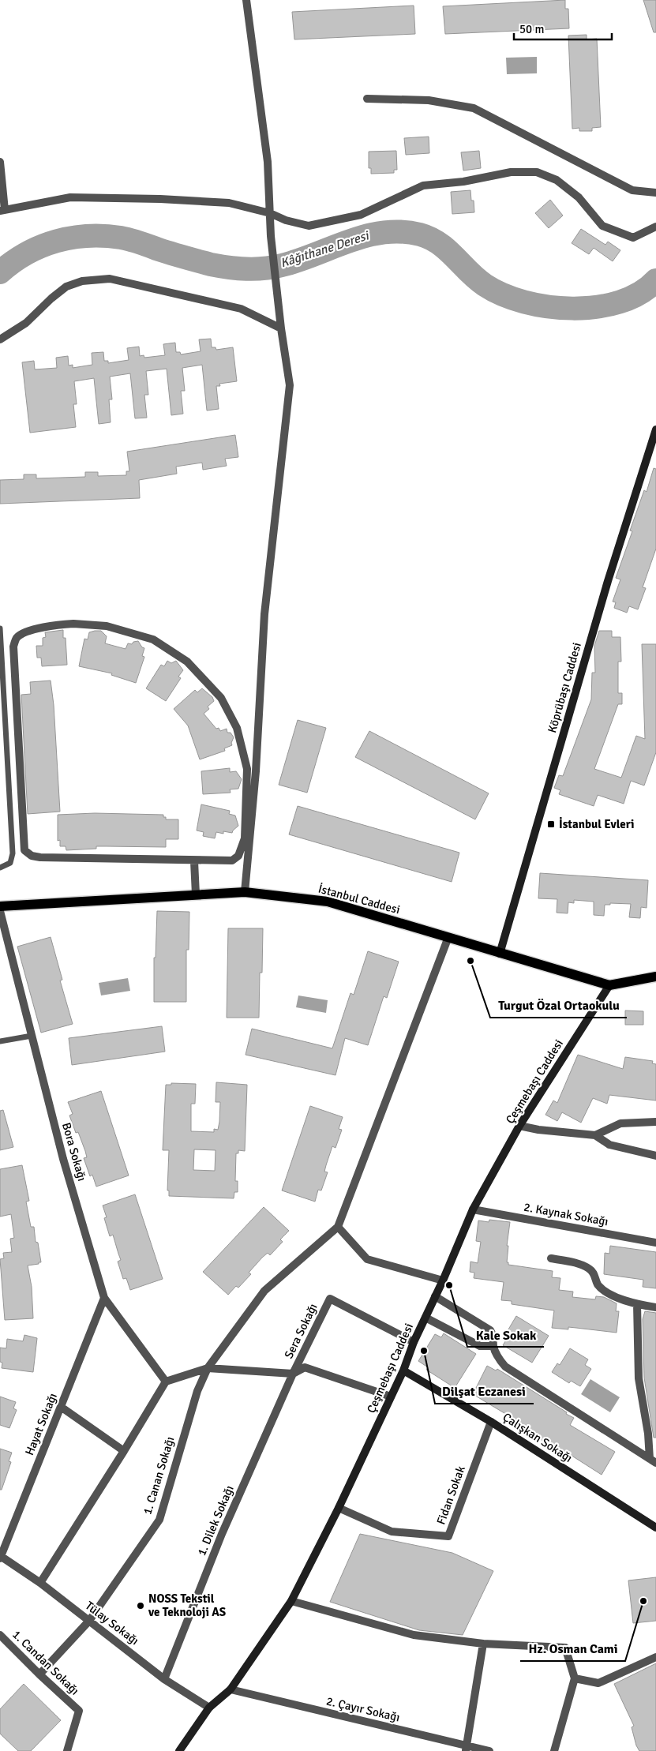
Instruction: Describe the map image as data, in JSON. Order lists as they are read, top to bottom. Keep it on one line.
{"streets":{"main road":["Köprübaşı Caddesi","İstanbul Caddesi","Çeşmebaşı Caddesi","Çalışkan Sokağı"],"street":["Bora Sokağı","2. Kaynak Sokağı","Sera Sokağı","Hayat Sokağı","1. Canan Sokağı","Fidan Sokak","1. Dilek Sokağı","Tülay Sokağı","1. Candan Sokağı","2. Çayır Sokağı"]},"crossings":[["Köprübaşı Caddesi","İstanbul Caddesi"],["İstanbul Caddesi","Çeşmebaşı Caddesi"],["Çeşmebaşı Caddesi","2. Kaynak Sokağı"],["Çeşmebaşı Caddesi","Sera Sokağı"],["Çeşmebaşı Caddesi","Çalışkan Sokağı"],["Çeşmebaşı Caddesi","Fidan Sokak"],["Çeşmebaşı Caddesi","Tülay Sokağı"],["Çeşmebaşı Caddesi","2. Çayır Sokağı"],["Bora Sokağı","Hayat Sokağı"],["Sera Sokağı","1. Dilek Sokağı"],["Hayat Sokağı","Tülay Sokağı"],["Çalışkan Sokağı","Fidan Sokak"],["1. Canan Sokağı","Tülay Sokağı"],["1. Canan Sokağı","1. Candan Sokağı"],["1. Dilek Sokağı","Tülay Sokağı"]],"water":["Kâğıthane Deresi"],"places":{"transit":["İstanbul Evleri"],"other":["Turgut Özal Ortaokulu","Kale Sokak","Dilşat Eczanesi","Hz. Osman Cami","NOSS Tekstil ve Teknoloji AS"]},"scale_bar":"50 m"}
